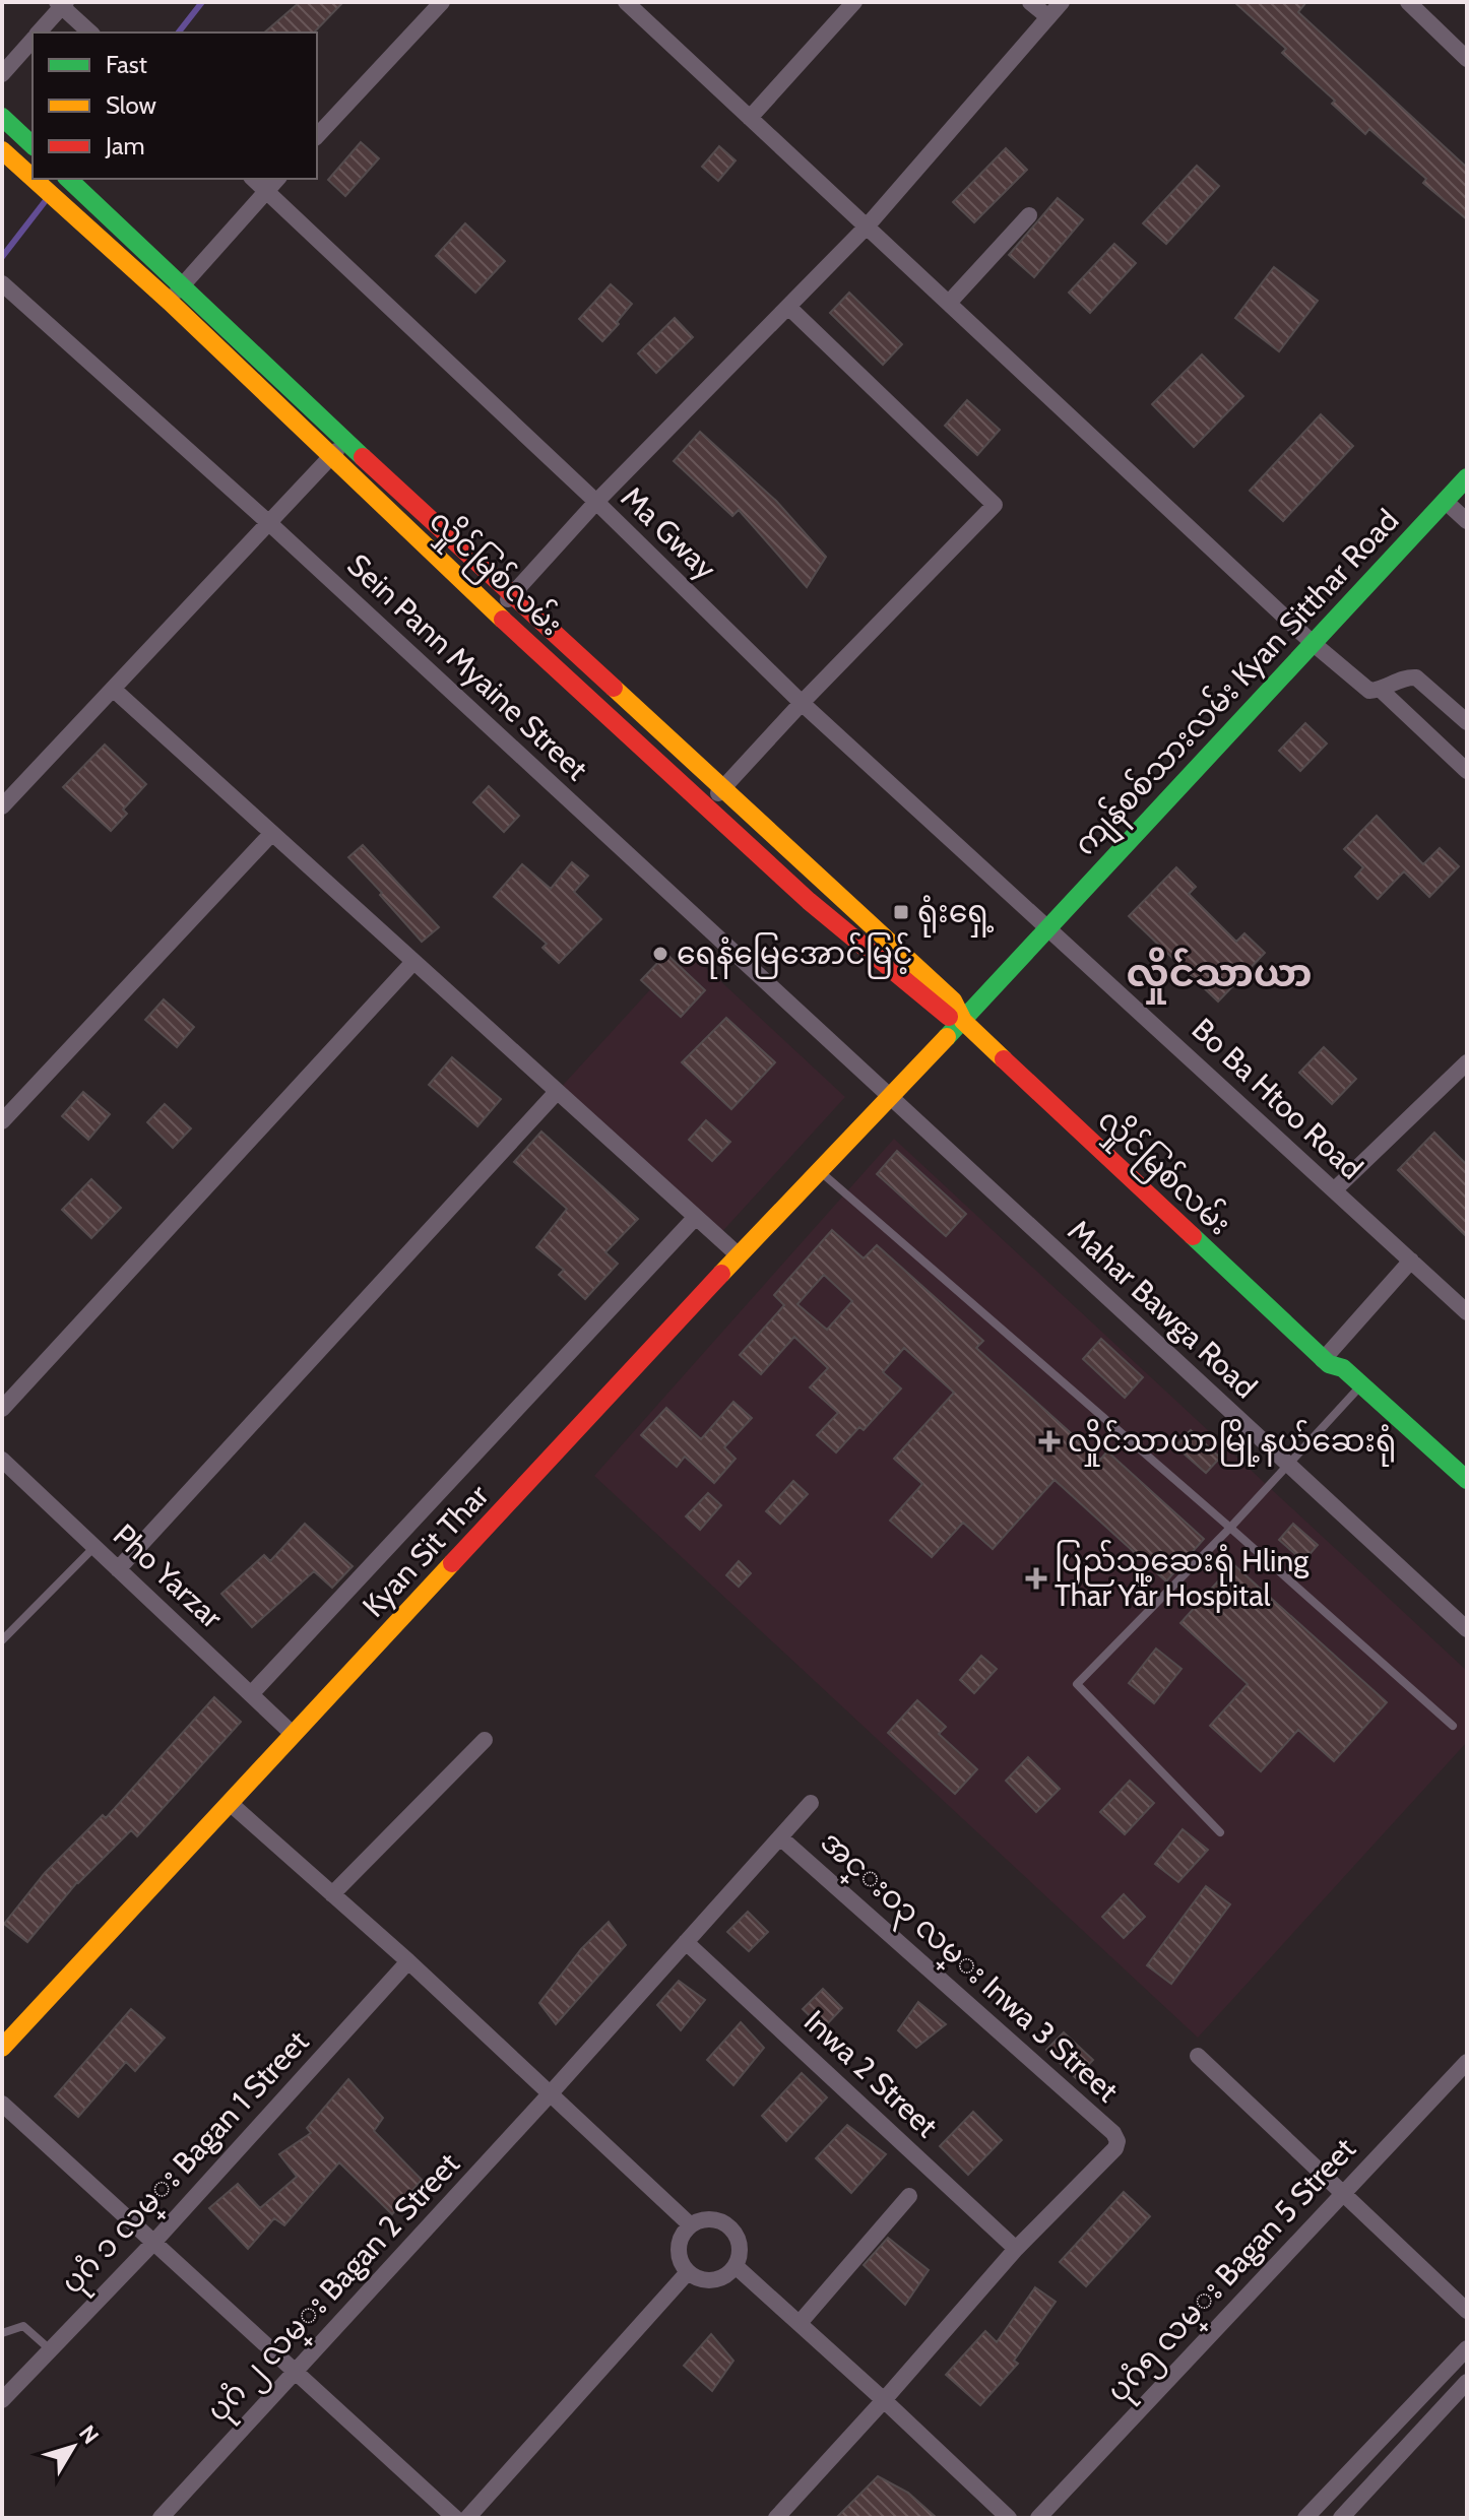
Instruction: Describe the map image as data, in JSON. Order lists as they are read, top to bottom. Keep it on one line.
{"streets":{"main road":["လှိုင်မြစ်လမ်း","ကျန်စစ်သားလမ်း Kyan Sitthar Road","Kyan Sit Thar"],"street":["Ma Gway","Sein Pann Myaine Street","Bo Ba Htoo Road","Mahar Bawga Road","Pho Yarzar","အင္းဝ၃ လမ္း Inwa 3 Street","Inwa 2 Street","ပုဂံ ၁ လမ္း Bagan 1 Street","ပုဂံ၅ လမ္း Bagan 5 Street","ပုဂံ ၂ လမ္း Bagan 2 Street"]},"crossings":[["Ma Gway","ကျန်စစ်သားလမ်း Kyan Sitthar Road"],["Ma Gway","Bo Ba Htoo Road"],["လှိုင်မြစ်လမ်း","ကျန်စစ်သားလမ်း Kyan Sitthar Road"],["လှိုင်မြစ်လမ်း","Kyan Sit Thar"],["Sein Pann Myaine Street","Mahar Bawga Road"],["Sein Pann Myaine Street","Kyan Sit Thar"],["ကျန်စစ်သားလမ်း Kyan Sitthar Road","Bo Ba Htoo Road"],["ကျန်စစ်သားလမ်း Kyan Sitthar Road","Kyan Sit Thar"],["Mahar Bawga Road","Kyan Sit Thar"],["Kyan Sit Thar","Pho Yarzar"],["အင္းဝ၃ လမ္း Inwa 3 Street","Inwa 2 Street"],["အင္းဝ၃ လမ္း Inwa 3 Street","ပုဂံ ၂ လမ္း Bagan 2 Street"],["Inwa 2 Street","ပုဂံ ၂ လမ္း Bagan 2 Street"]],"districts":["လှိုင်သာယာ"],"places":{"transit":["ရုံးရှေ့"],"other":["ရေနံမြေအောင်မြင့်"],"health":["လှိုင်သာယာမြို့နယ်ဆေးရုံ","ပြည်သူ့ဆေးရုံ Hling Thar Yar Hospital"]},"legend":["Fast","Slow","Jam"],"north":"top right"}
